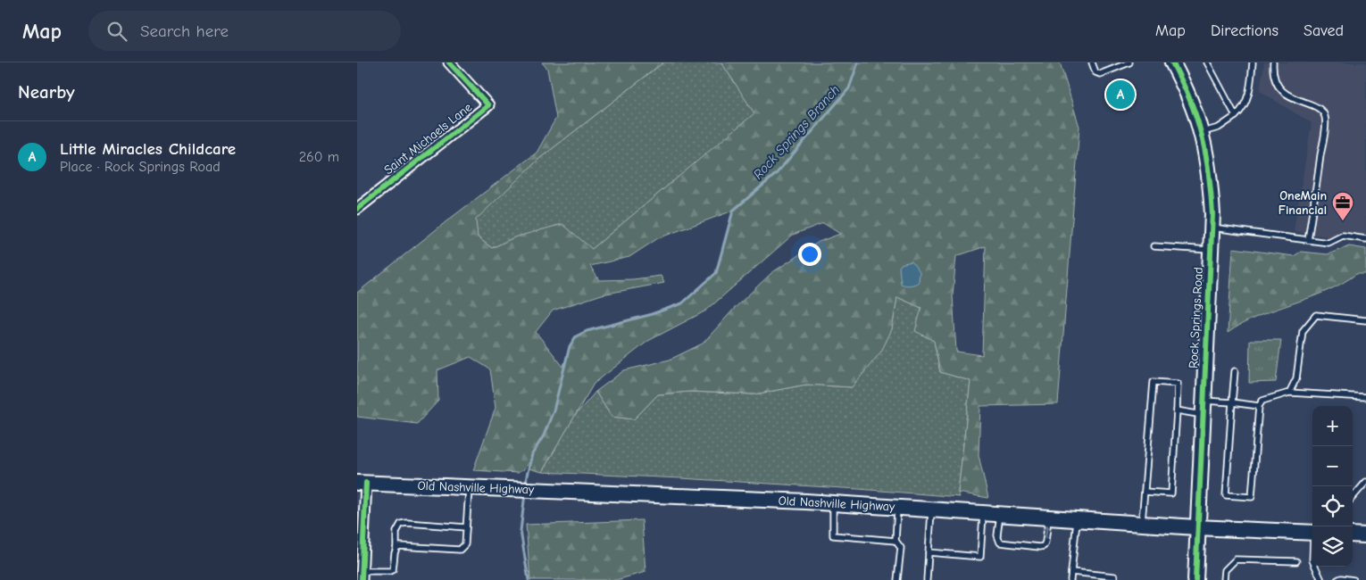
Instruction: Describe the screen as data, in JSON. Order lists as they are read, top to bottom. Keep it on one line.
{"streets":{"main road":["Rock Springs Road","Old Nashville Highway"],"street":["Saint Michaels Lane"]},"crossings":[["Rock Springs Road","Old Nashville Highway"]],"water":["Rock Springs Branch"],"places":{"office":["OneMain Financial"]},"page":{"header":"Map","search":"Search here","nav":["Map","Directions","Saved"],"heading":"Nearby","pins":"A","list":[{"mark":"A","name":"Little Miracles Childcare","note":"Place · Rock Springs Road","value":"260 m"}],"map_buttons":["+","−"]}}
